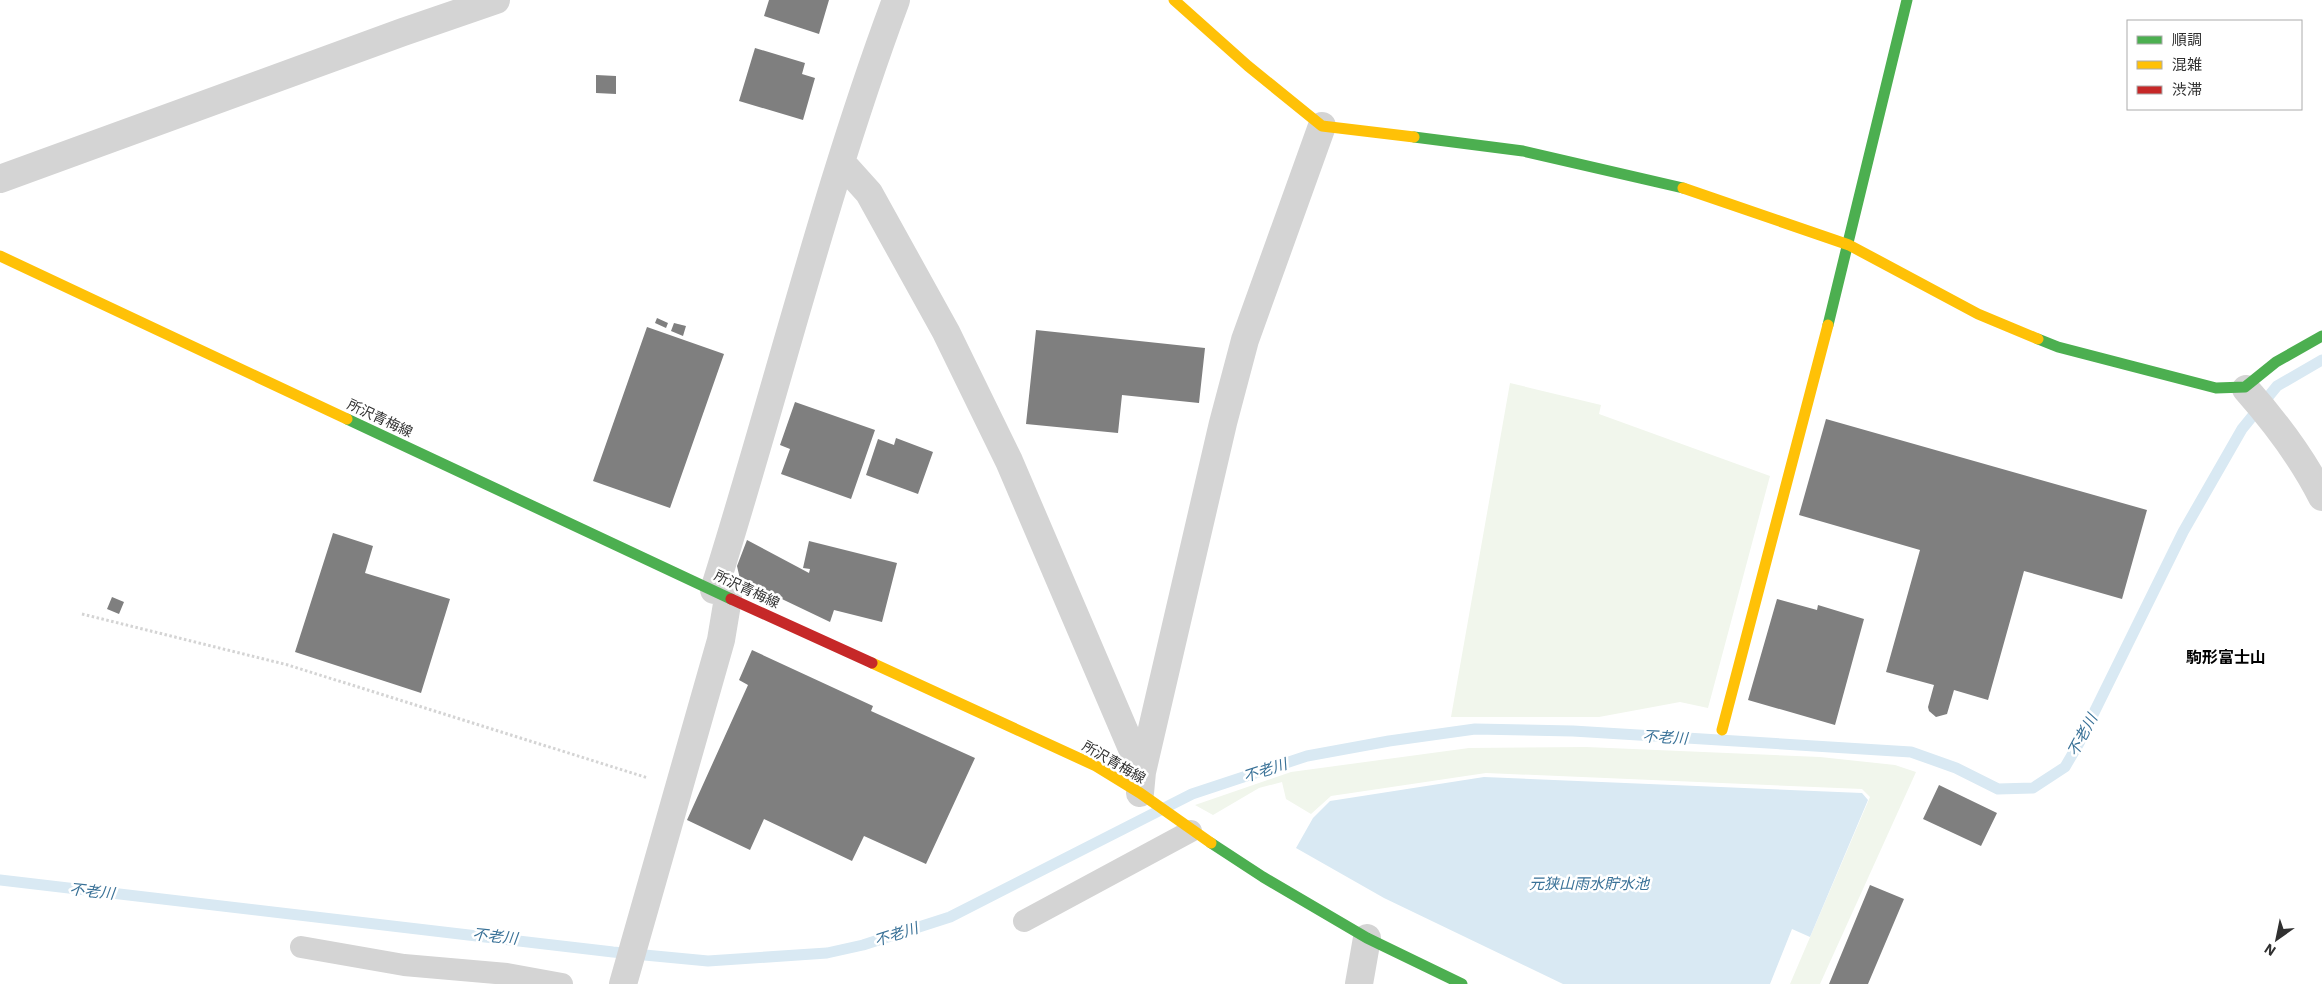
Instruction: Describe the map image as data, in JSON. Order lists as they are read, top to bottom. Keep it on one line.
{"streets":{"street":["所沢青梅線"]},"districts":["駒形富士山"],"water":["不老川","元狭山雨水貯水池"],"legend":["順調","混雑","渋滞"],"north":"bottom left"}
